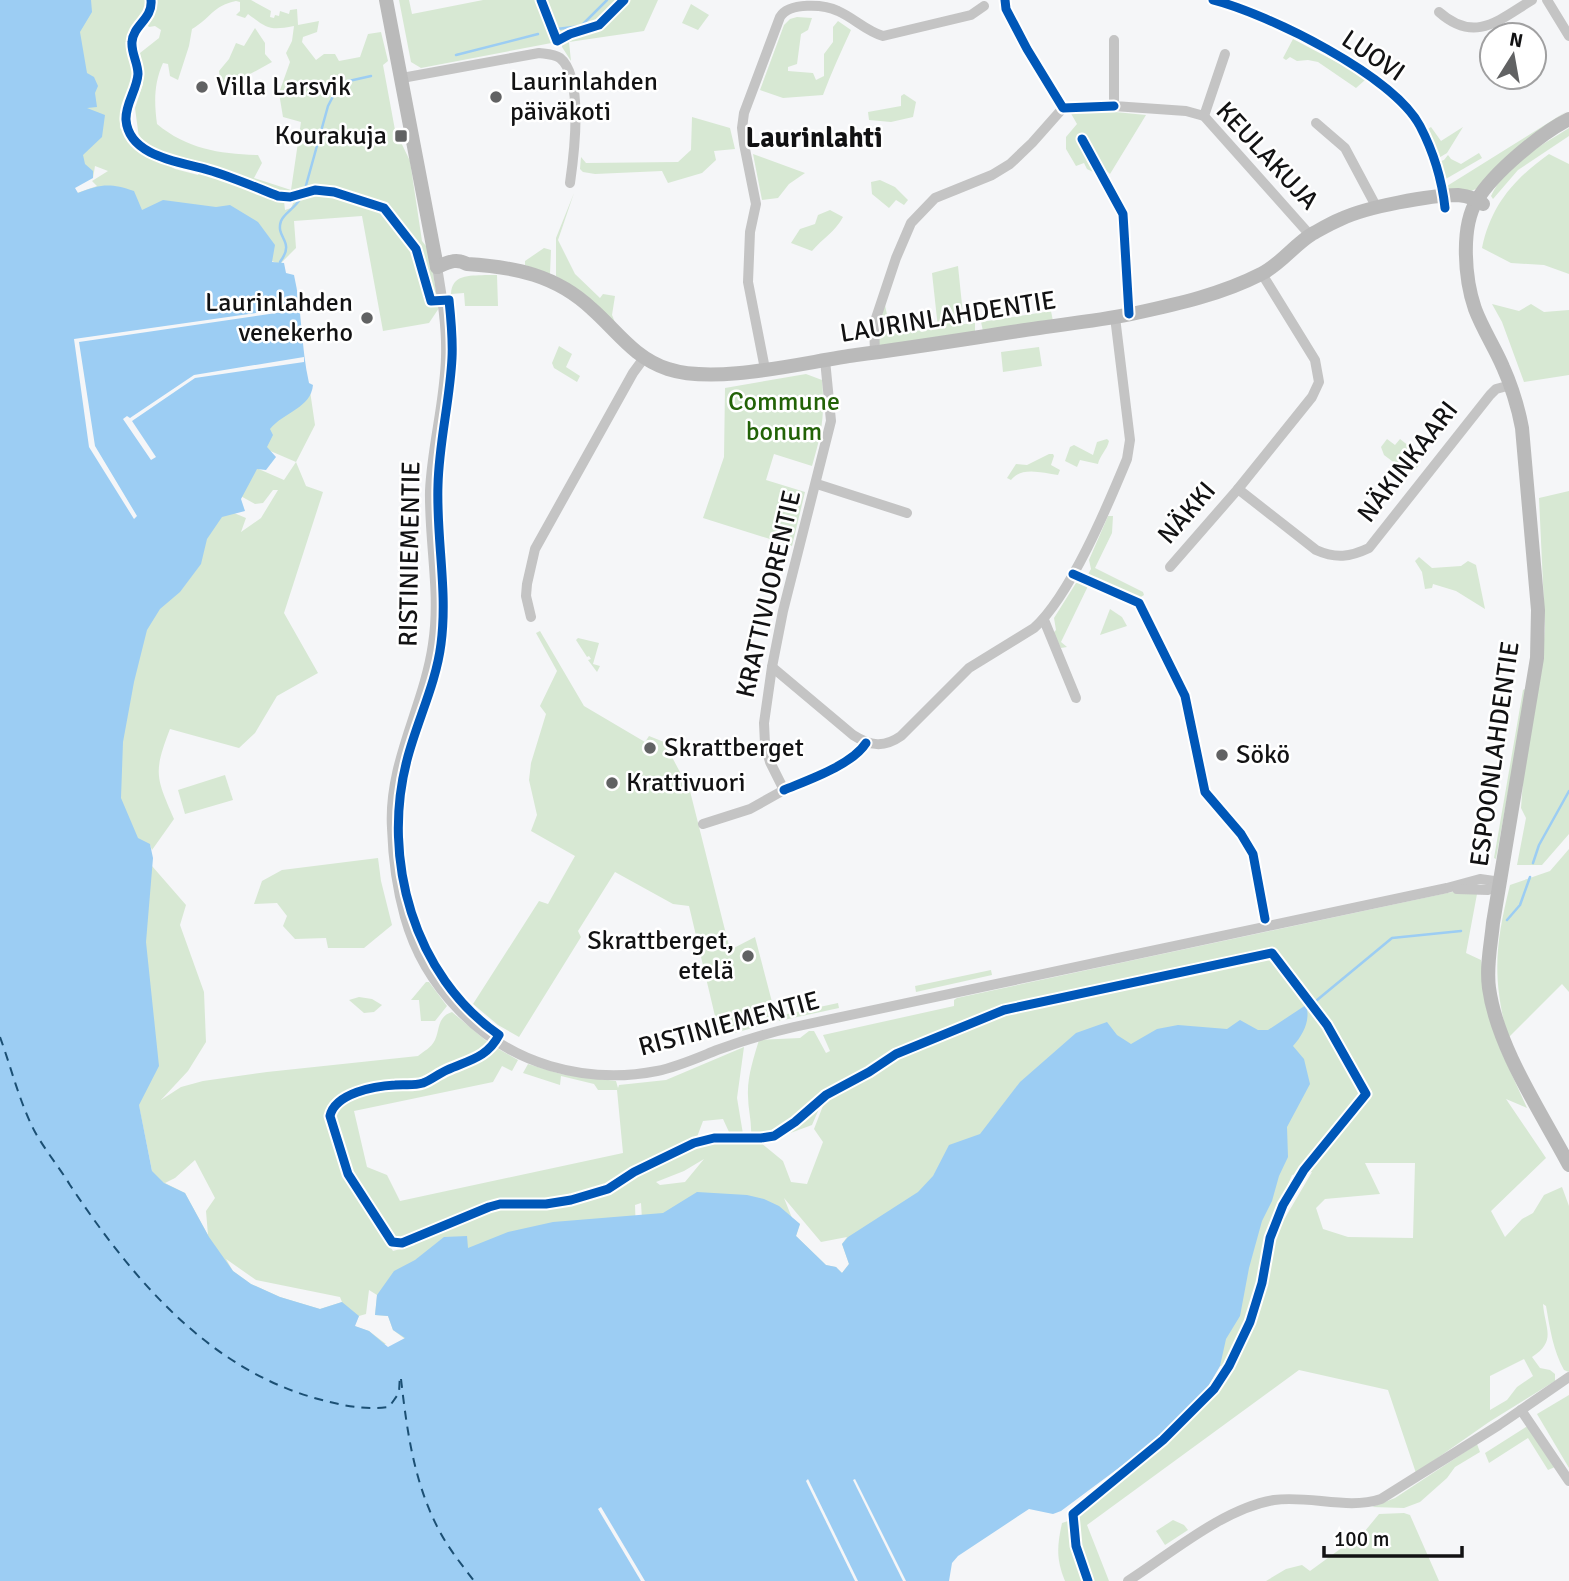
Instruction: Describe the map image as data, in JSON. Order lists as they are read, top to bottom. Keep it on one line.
{"streets":{"street":["KEULAKUJA","LAURINLAHDENTIE","NÄKINKAARI","NÄKKI","RISTINIEMENTIE","KRATTIVUORENTIE","ESPOONLAHDENTIE"],"cycle path":["LUOVI"]},"crossings":[["KEULAKUJA","LAURINLAHDENTIE"],["LAURINLAHDENTIE","RISTINIEMENTIE"],["LAURINLAHDENTIE","KRATTIVUORENTIE"],["LAURINLAHDENTIE","ESPOONLAHDENTIE"],["NÄKINKAARI","NÄKKI"],["NÄKINKAARI","ESPOONLAHDENTIE"],["RISTINIEMENTIE","ESPOONLAHDENTIE"]],"districts":["Laurinlahti"],"parks":["Commune bonum"],"places":{"other":["Villa Larsvik","Laurinlahden päiväkoti","Laurinlahden venekerho","Skrattberget","Sökö","Krattivuori","Skrattberget, etelä"],"transit":["Kourakuja"]},"scale_bar":"100 m","north":"top"}
